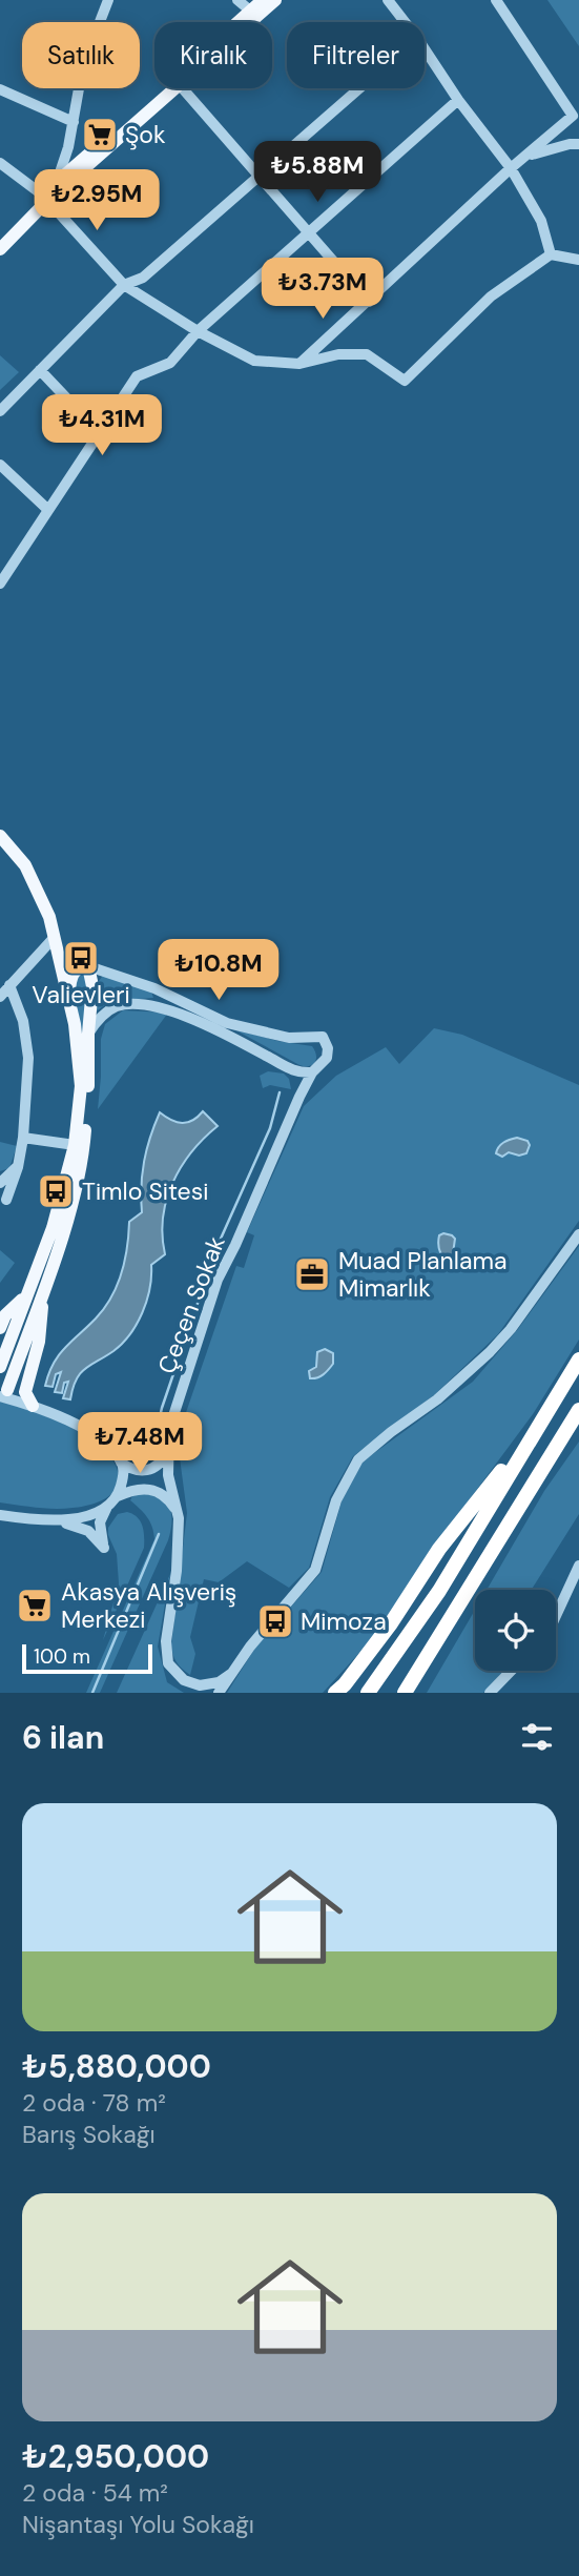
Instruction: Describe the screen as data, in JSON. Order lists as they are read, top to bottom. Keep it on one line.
{"streets":{"street":["Çeçen Sokak"]},"places":{"supermarket":["Şok","Akasya Alışveriş Merkezi"],"bus stop":["Valievleri","Timlo Sitesi","Mimoza"],"office":["Muad Planlama Mimarlık"]},"scale_bar":"100 m","page":{"chip":["Satılık","Kiralık","Filtreler"],"price":["₺5.88M","₺2.95M","₺3.73M","₺4.31M","₺10.8M","₺7.48M"],"scale":"100 m","heading":"6 ilan","list":[{"name":"₺5,880,000","note":"2 oda · 78 m² · Barış Sokağı"},{"name":"₺2,950,000","note":"2 oda · 54 m² · Nişantaşı Yolu Sokağı"}]}}
